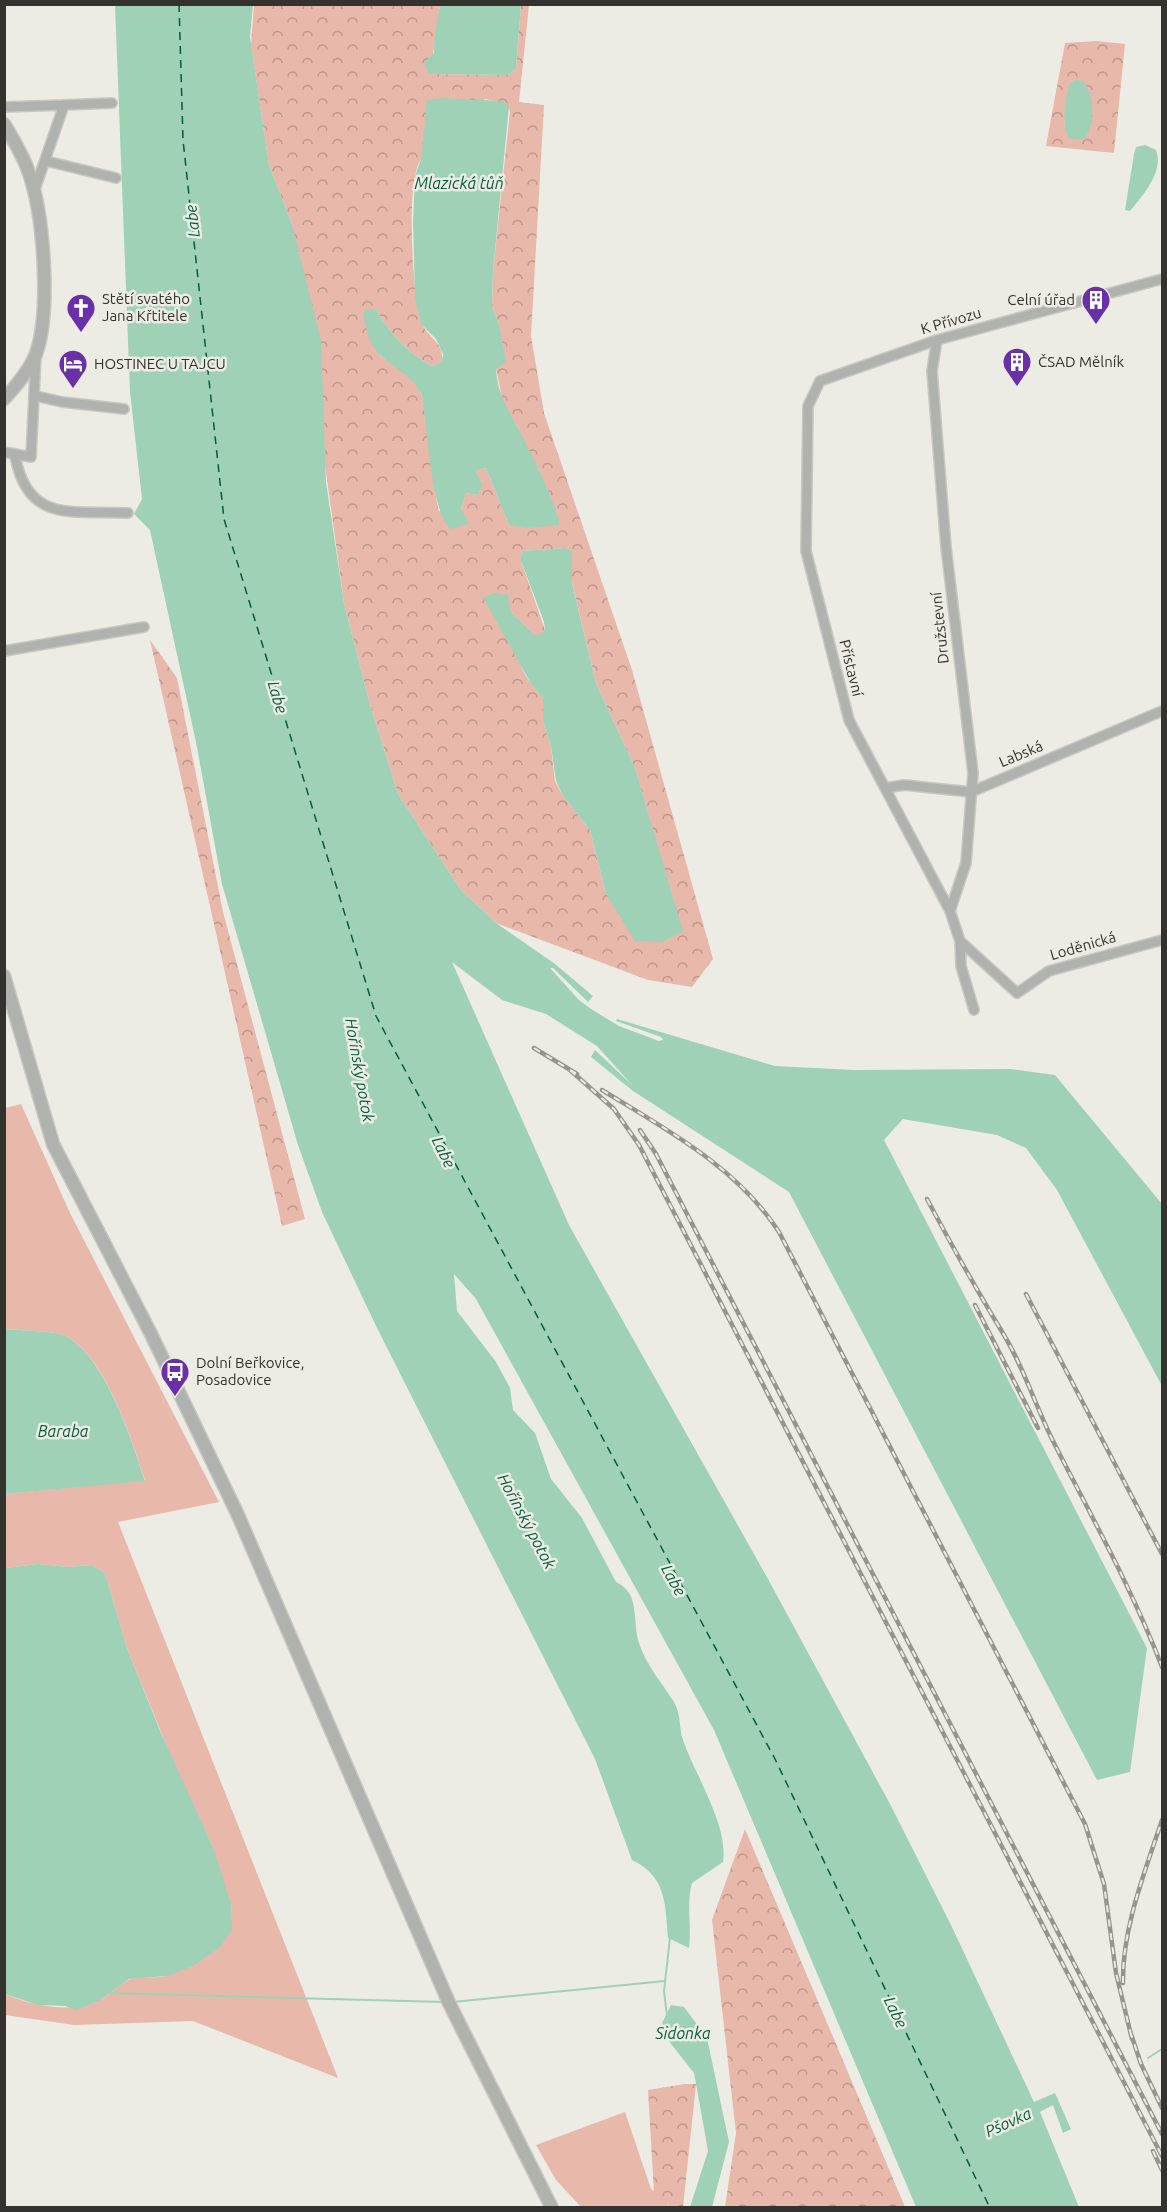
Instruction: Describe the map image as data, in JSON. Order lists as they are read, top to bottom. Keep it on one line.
{"streets":{"street":["K Přívozu","Družstevní","Přístavní","Labská","Loděnická"]},"crossings":[["K Přívozu","Družstevní"],["K Přívozu","Přístavní"],["Družstevní","Přístavní"],["Družstevní","Labská"],["Přístavní","Labská"],["Přístavní","Loděnická"]],"water":["Mlazická tůň","Labe","Hořínský potok","Baraba","Sidonka","Pšovka"],"places":{"building":["Celní úřad","ČSAD Mělník"],"church":["Stětí svatého Jana Křtitele"],"hotel":["HOSTINEC U TAJCU"],"bus stop":["Dolní Beřkovice, Posadovice"]}}
